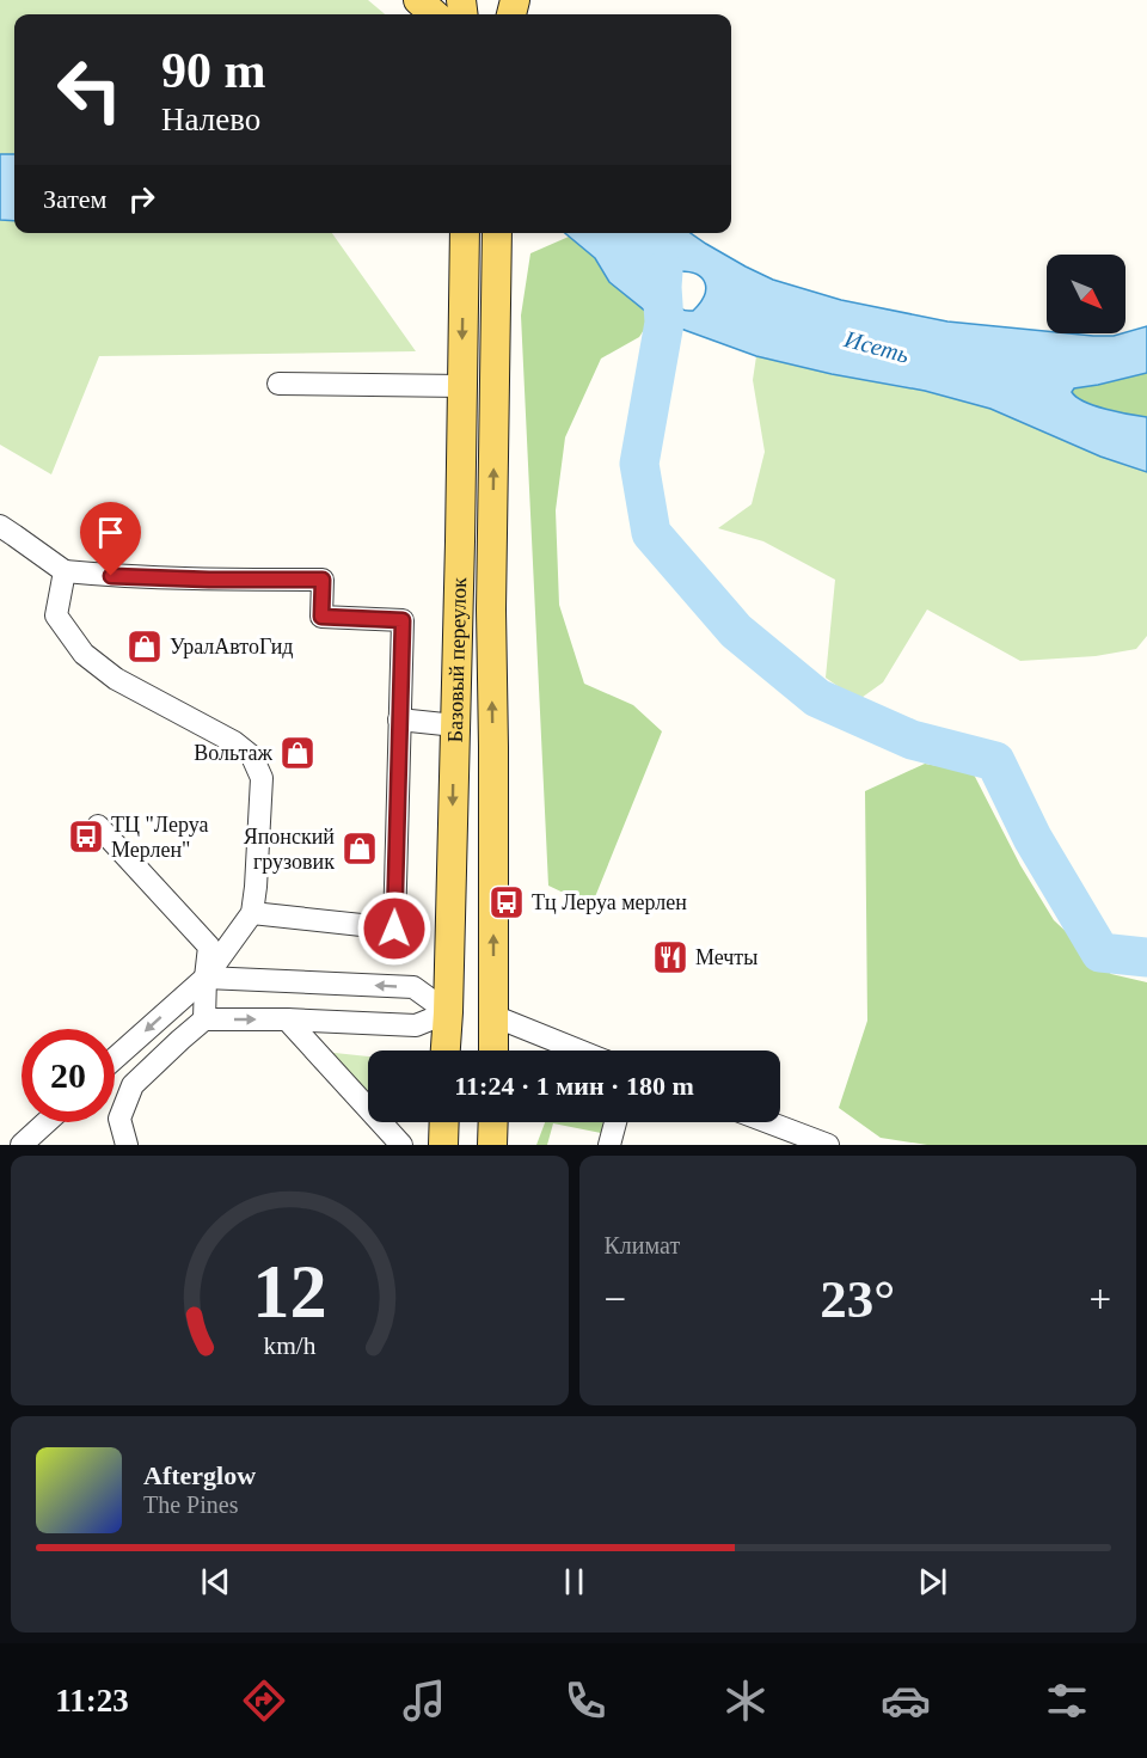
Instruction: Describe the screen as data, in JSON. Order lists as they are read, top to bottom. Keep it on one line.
{"streets":{"main road":["Базовый переулок"]},"water":["Исеть"],"places":{"shop":["УралАвтоГид","Вольтаж","Японский грузовик"],"bus stop":["ТЦ \"Леруа Мерлен\"","Тц Леруа мерлен"],"restaurant":["Мечты"]},"north":"bottom right","page":{"turn":["90 m","Налево"],"then":"Затем","limit":"20","trip":"11:24 · 1 мин · 180 m","tile":"Климат","heat":["−","23°","+"],"song":["Afterglow","The Pines"],"tabs":"11:23","gauge":["12","km/h"]}}
